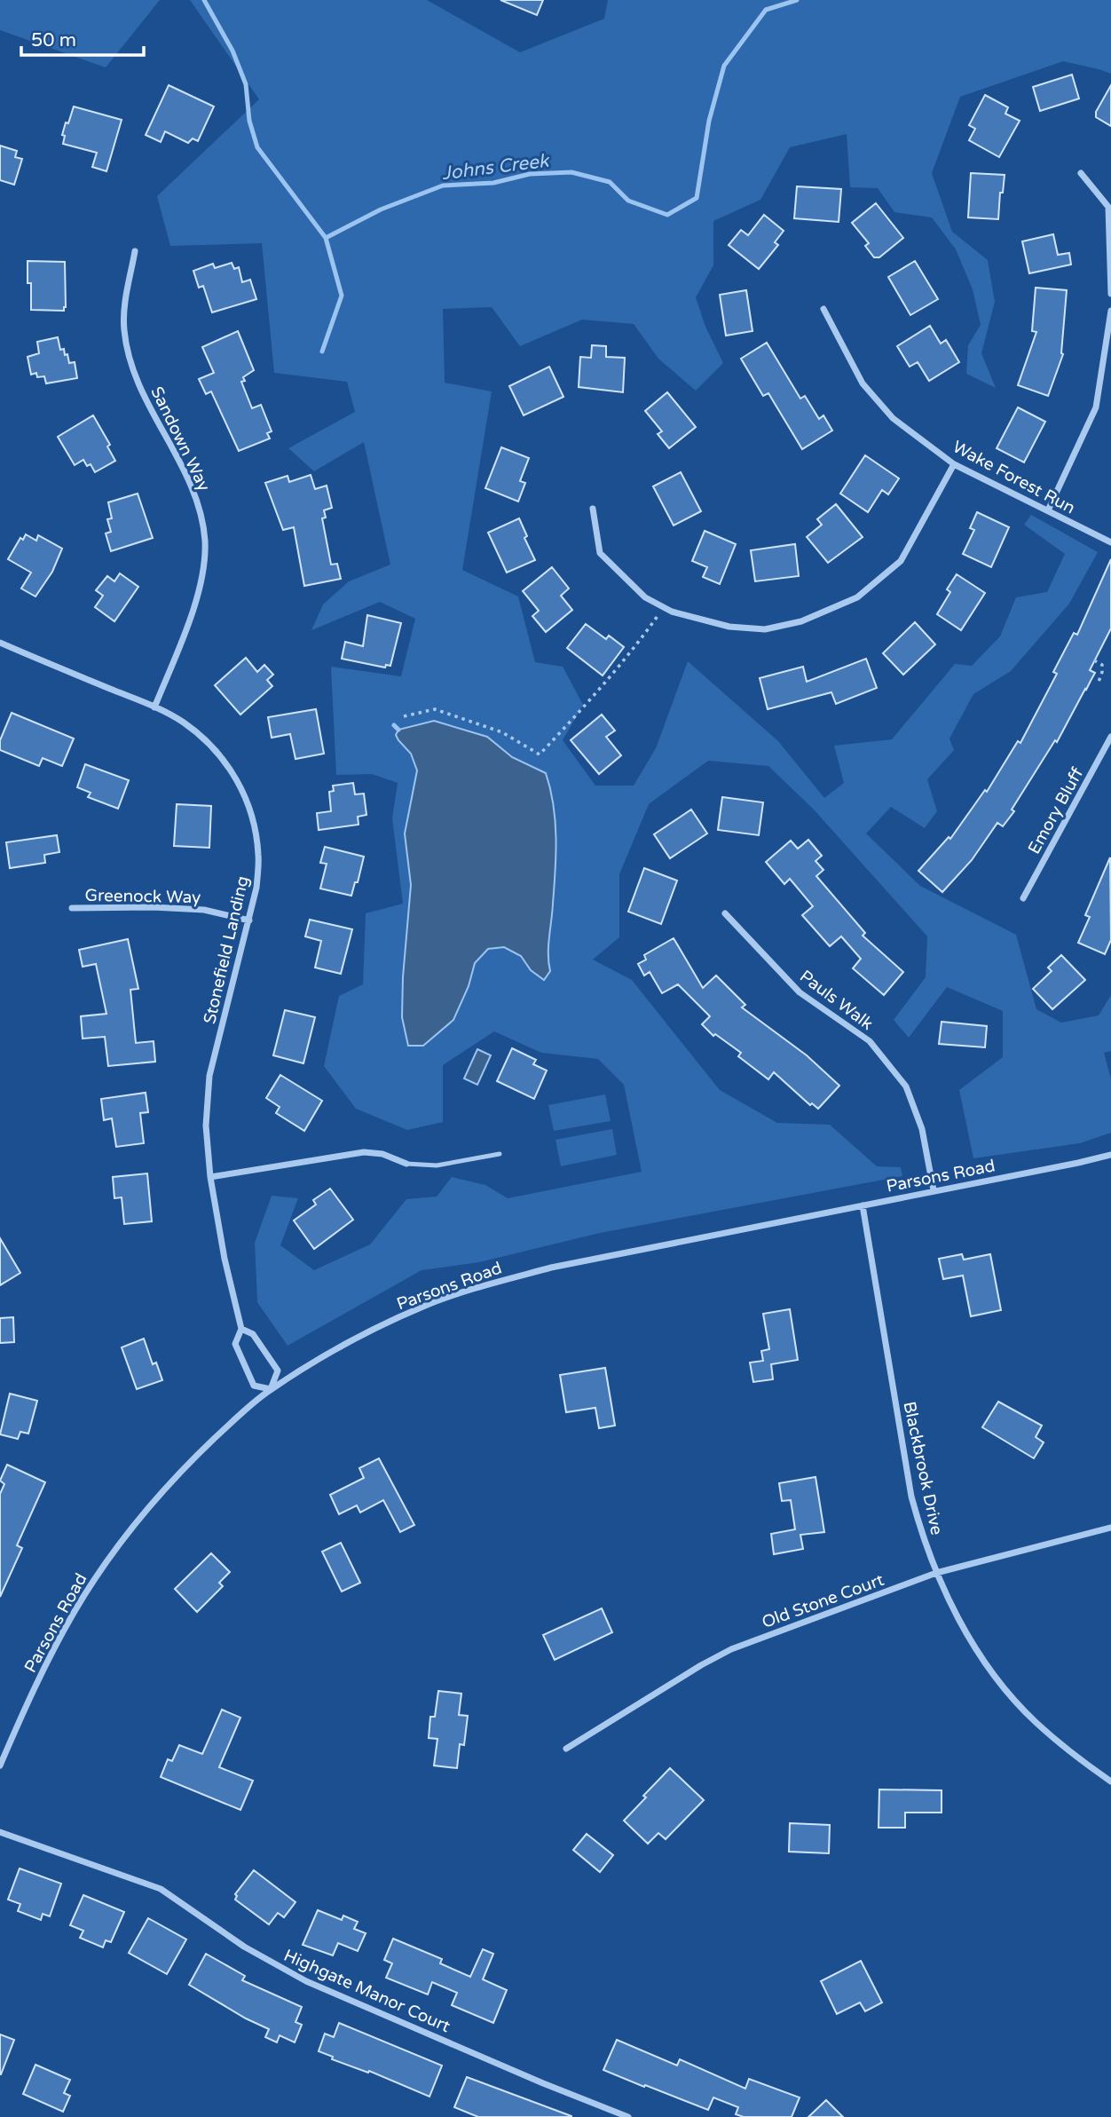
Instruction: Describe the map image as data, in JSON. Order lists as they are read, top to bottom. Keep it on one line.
{"streets":{"street":["Sandown Way","Wake Forest Run","Emory Bluff","Greenock Way","Stonefield Landing","Pauls Walk","Parsons Road","Blackbrook Drive","Old Stone Court","Highgate Manor Court"]},"crossings":[["Sandown Way","Stonefield Landing"],["Greenock Way","Stonefield Landing"],["Stonefield Landing","Parsons Road"],["Pauls Walk","Parsons Road"],["Parsons Road","Blackbrook Drive"],["Blackbrook Drive","Old Stone Court"]],"water":["Johns Creek"],"scale_bar":"50 m"}
